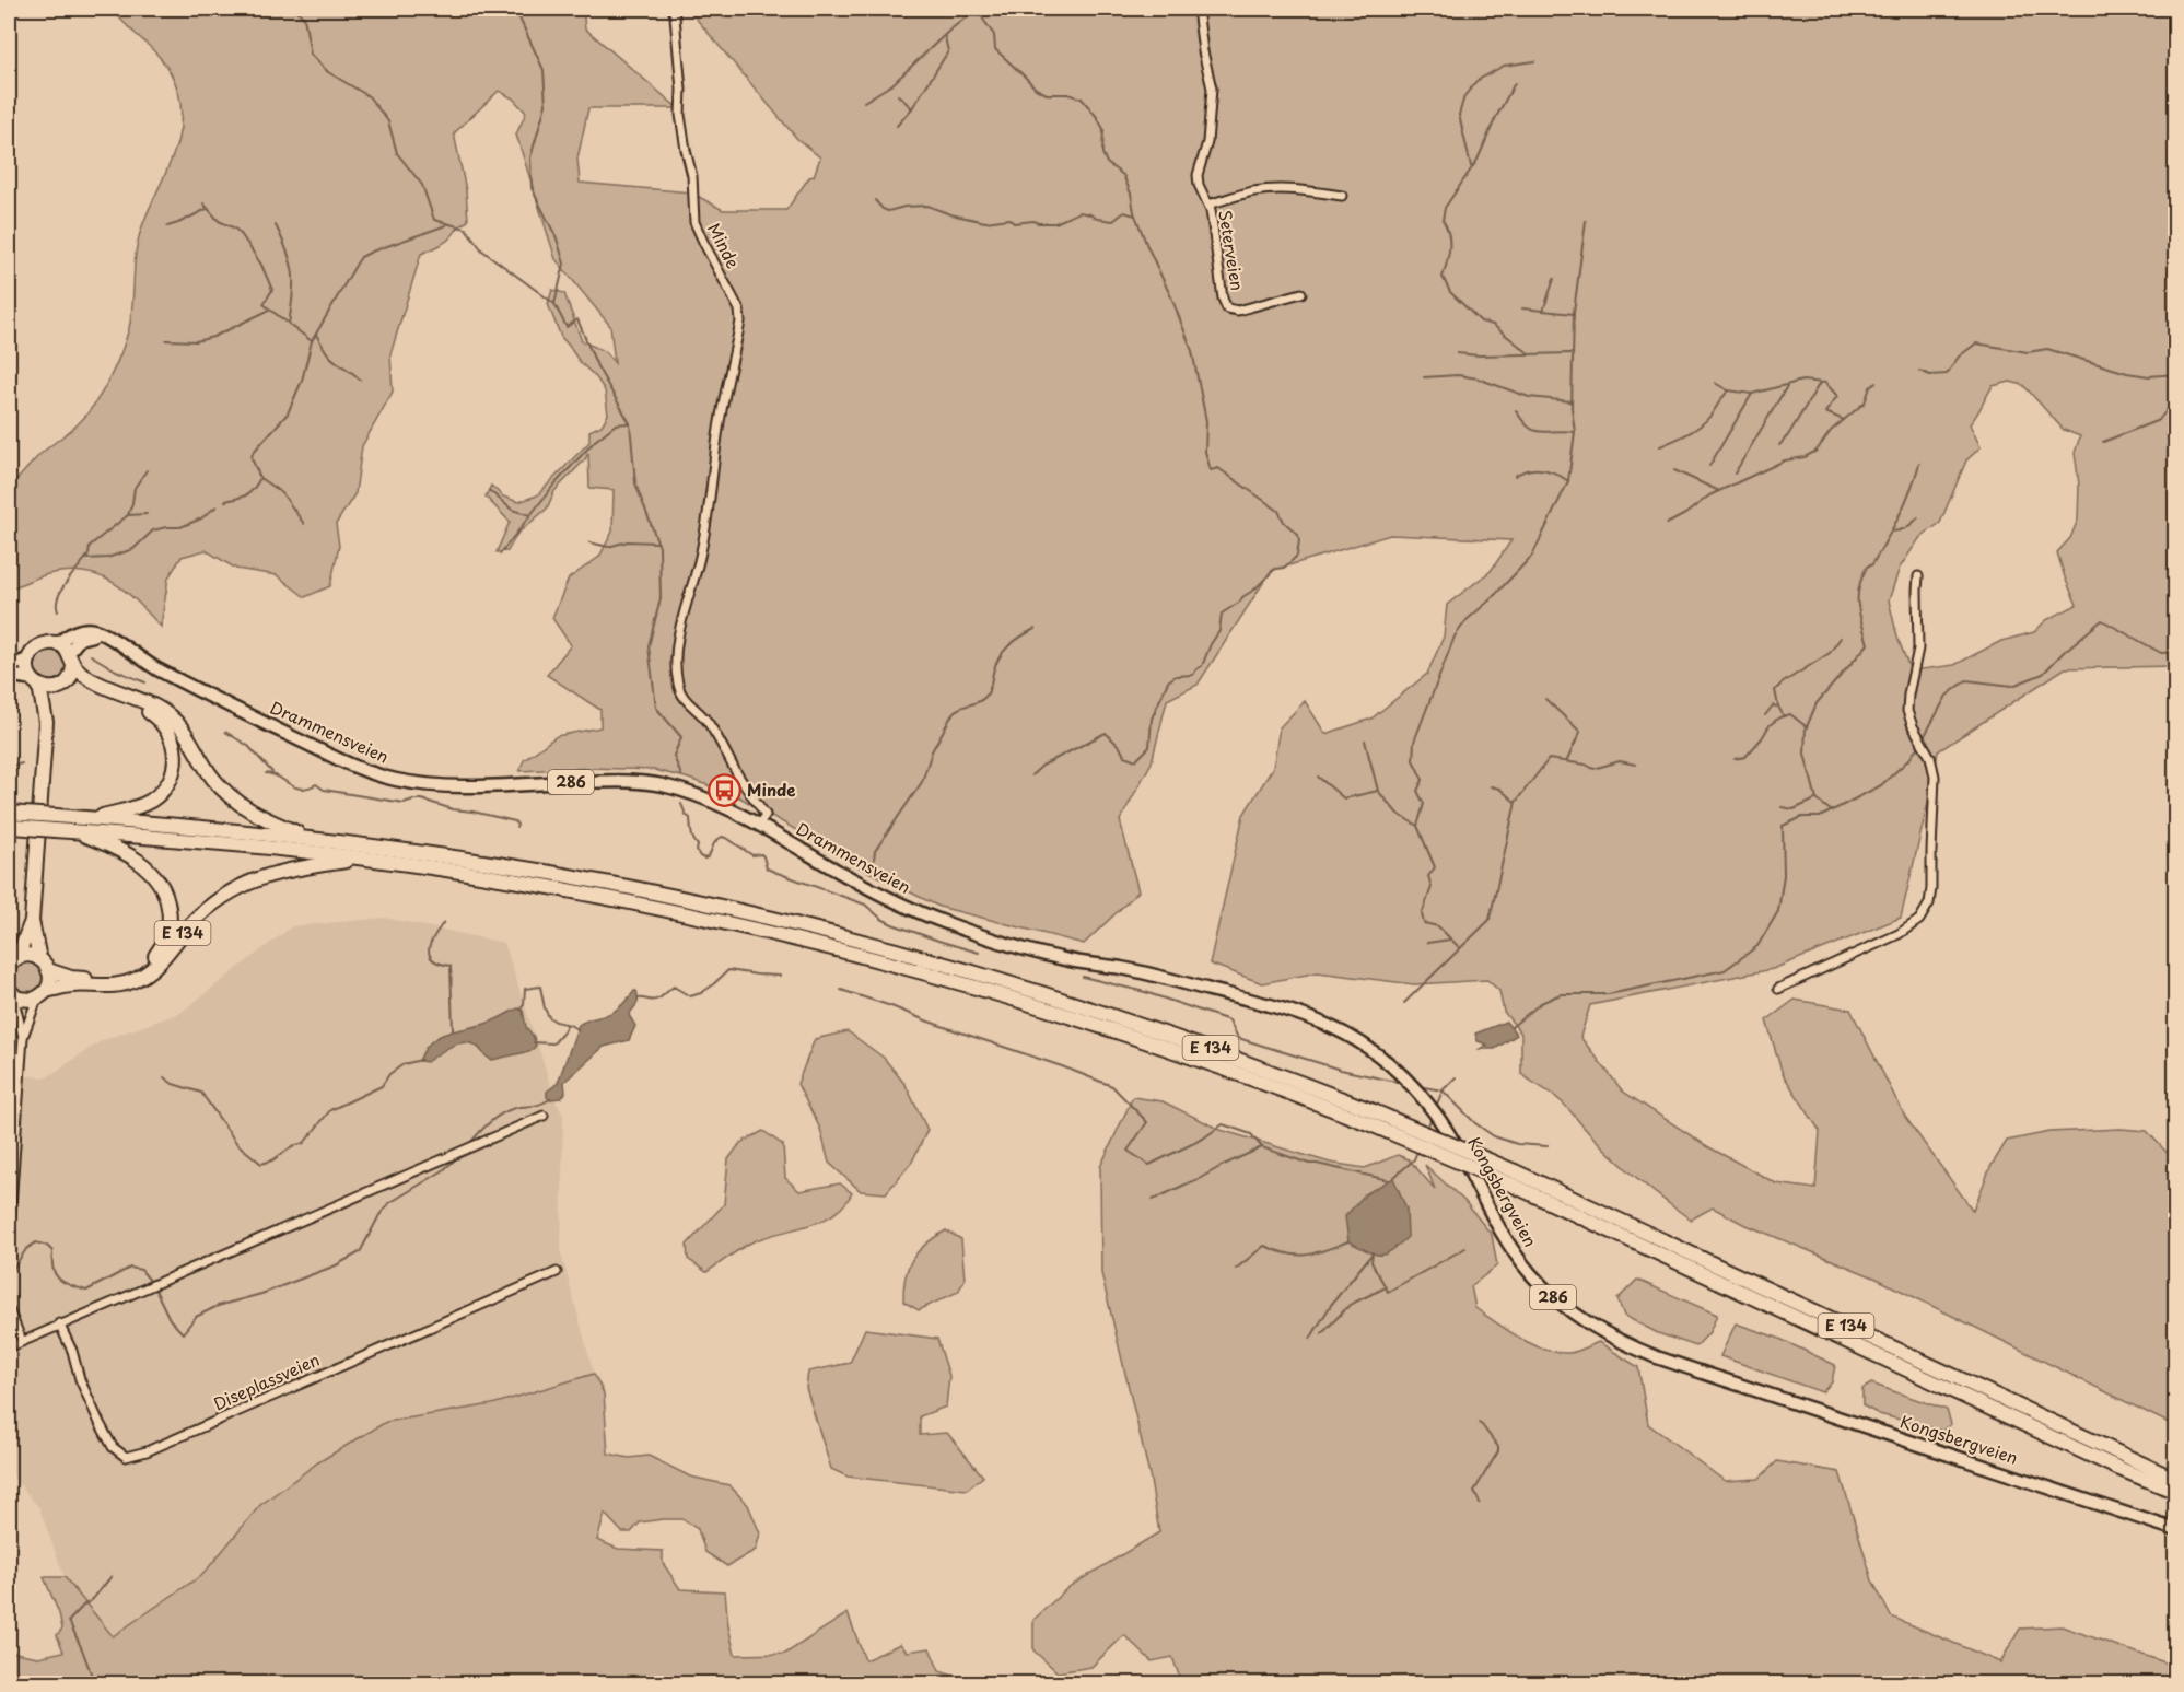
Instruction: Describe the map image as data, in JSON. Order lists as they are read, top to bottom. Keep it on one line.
{"streets":{"highway":["E 134"],"main road":["Drammensveien","286","Kongsbergveien"],"street":["Minde","Seterveien","Diseplassveien"]},"crossings":[["Minde","Drammensveien"],["Drammensveien","E 134"],["Drammensveien","Kongsbergveien"]],"places":{"bus stop":["Minde"]}}
